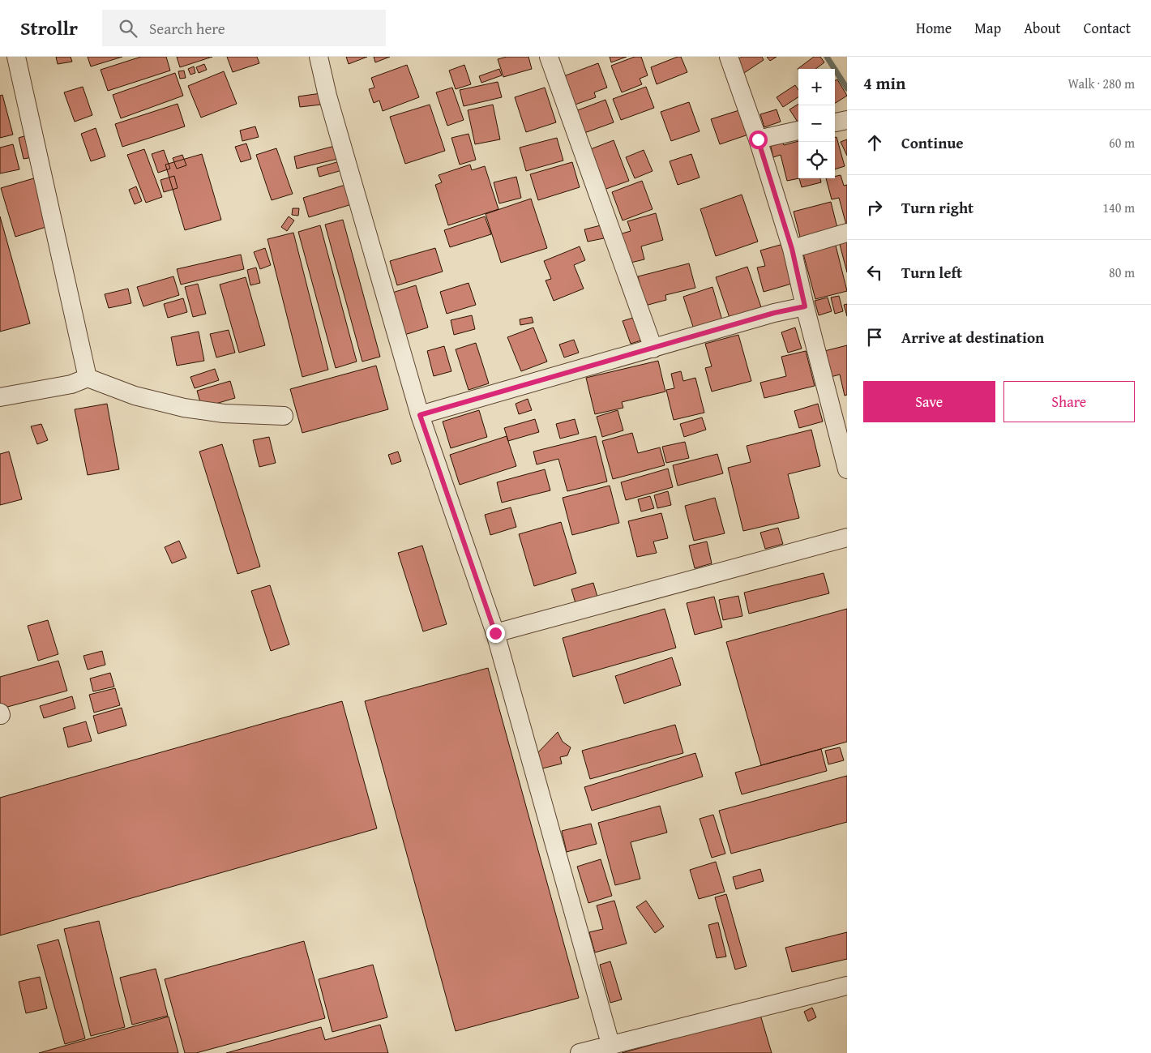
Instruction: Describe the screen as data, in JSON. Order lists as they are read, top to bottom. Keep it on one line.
{"page":{"header":"Strollr","search":"Search here","nav":["Home","Map","About","Contact"],"heading":["4 min","Walk · 280 m"],"map_buttons":["+","−"],"list":[["Continue","60 m"],["Turn right","140 m"],["Turn left","80 m"],"Arrive at destination"],"buttons":["Save","Share"]}}
